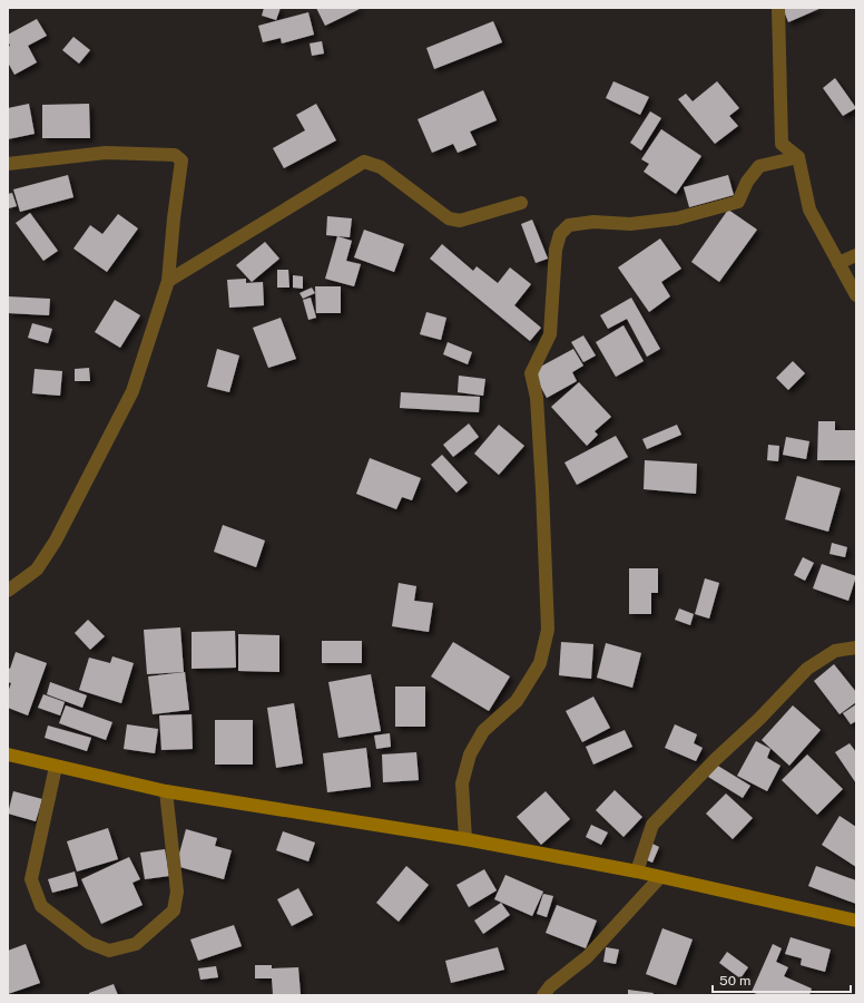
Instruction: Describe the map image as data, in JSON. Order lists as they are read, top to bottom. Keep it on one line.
{"scale_bar":"50 m"}
